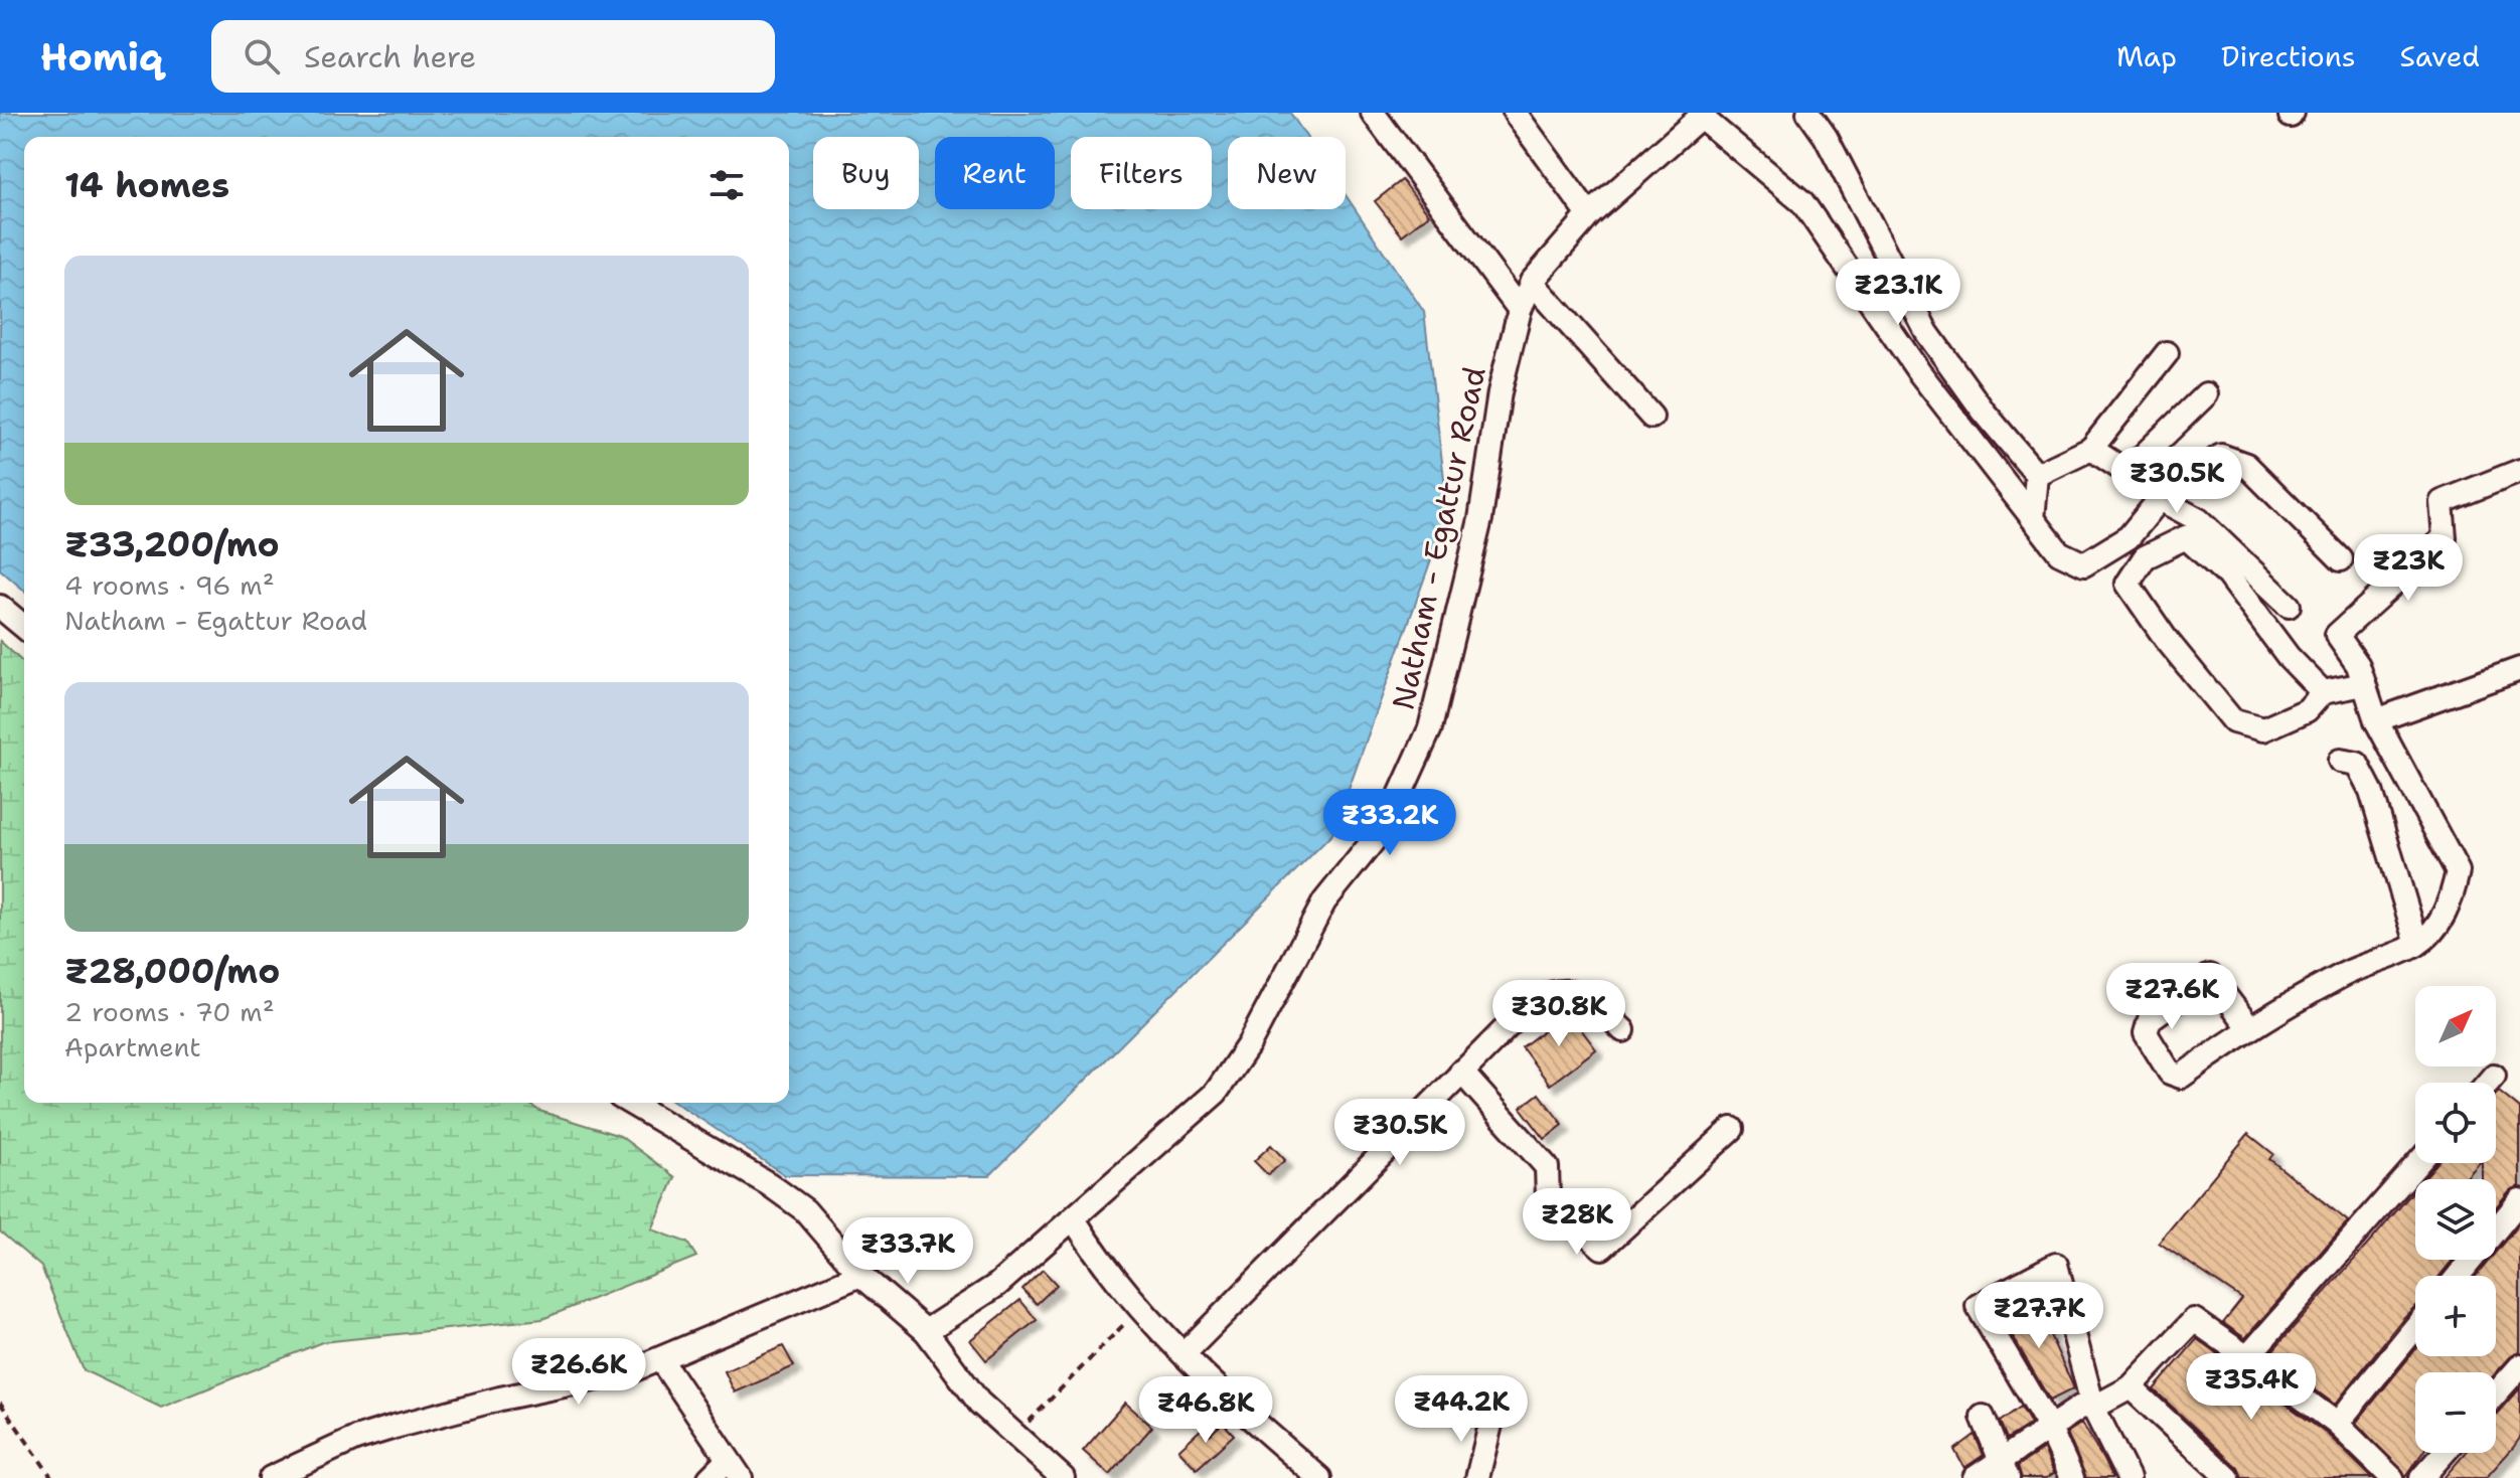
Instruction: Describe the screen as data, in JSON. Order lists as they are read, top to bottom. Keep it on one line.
{"streets":{"street":["Natham - Egattur Road"]},"north":"top right","page":{"header":"Homiq","search":"Search here","nav":["Map","Directions","Saved"],"chip":["Buy","Rent","Filters","New"],"heading":"14 homes","list":[{"name":"₹33,200/mo","note":"4 rooms · 96 m² · Natham - Egattur Road"},{"name":"₹28,000/mo","note":"2 rooms · 70 m² · Apartment"}],"price":["₹23.1K","₹30.5K","₹23K","₹33.2K","₹27.6K","₹30.8K","₹30.5K","₹28K","₹33.7K","₹27.7K","₹26.6K","₹35.4K","₹44.2K","₹46.8K"],"map_buttons":["+","−"]}}
